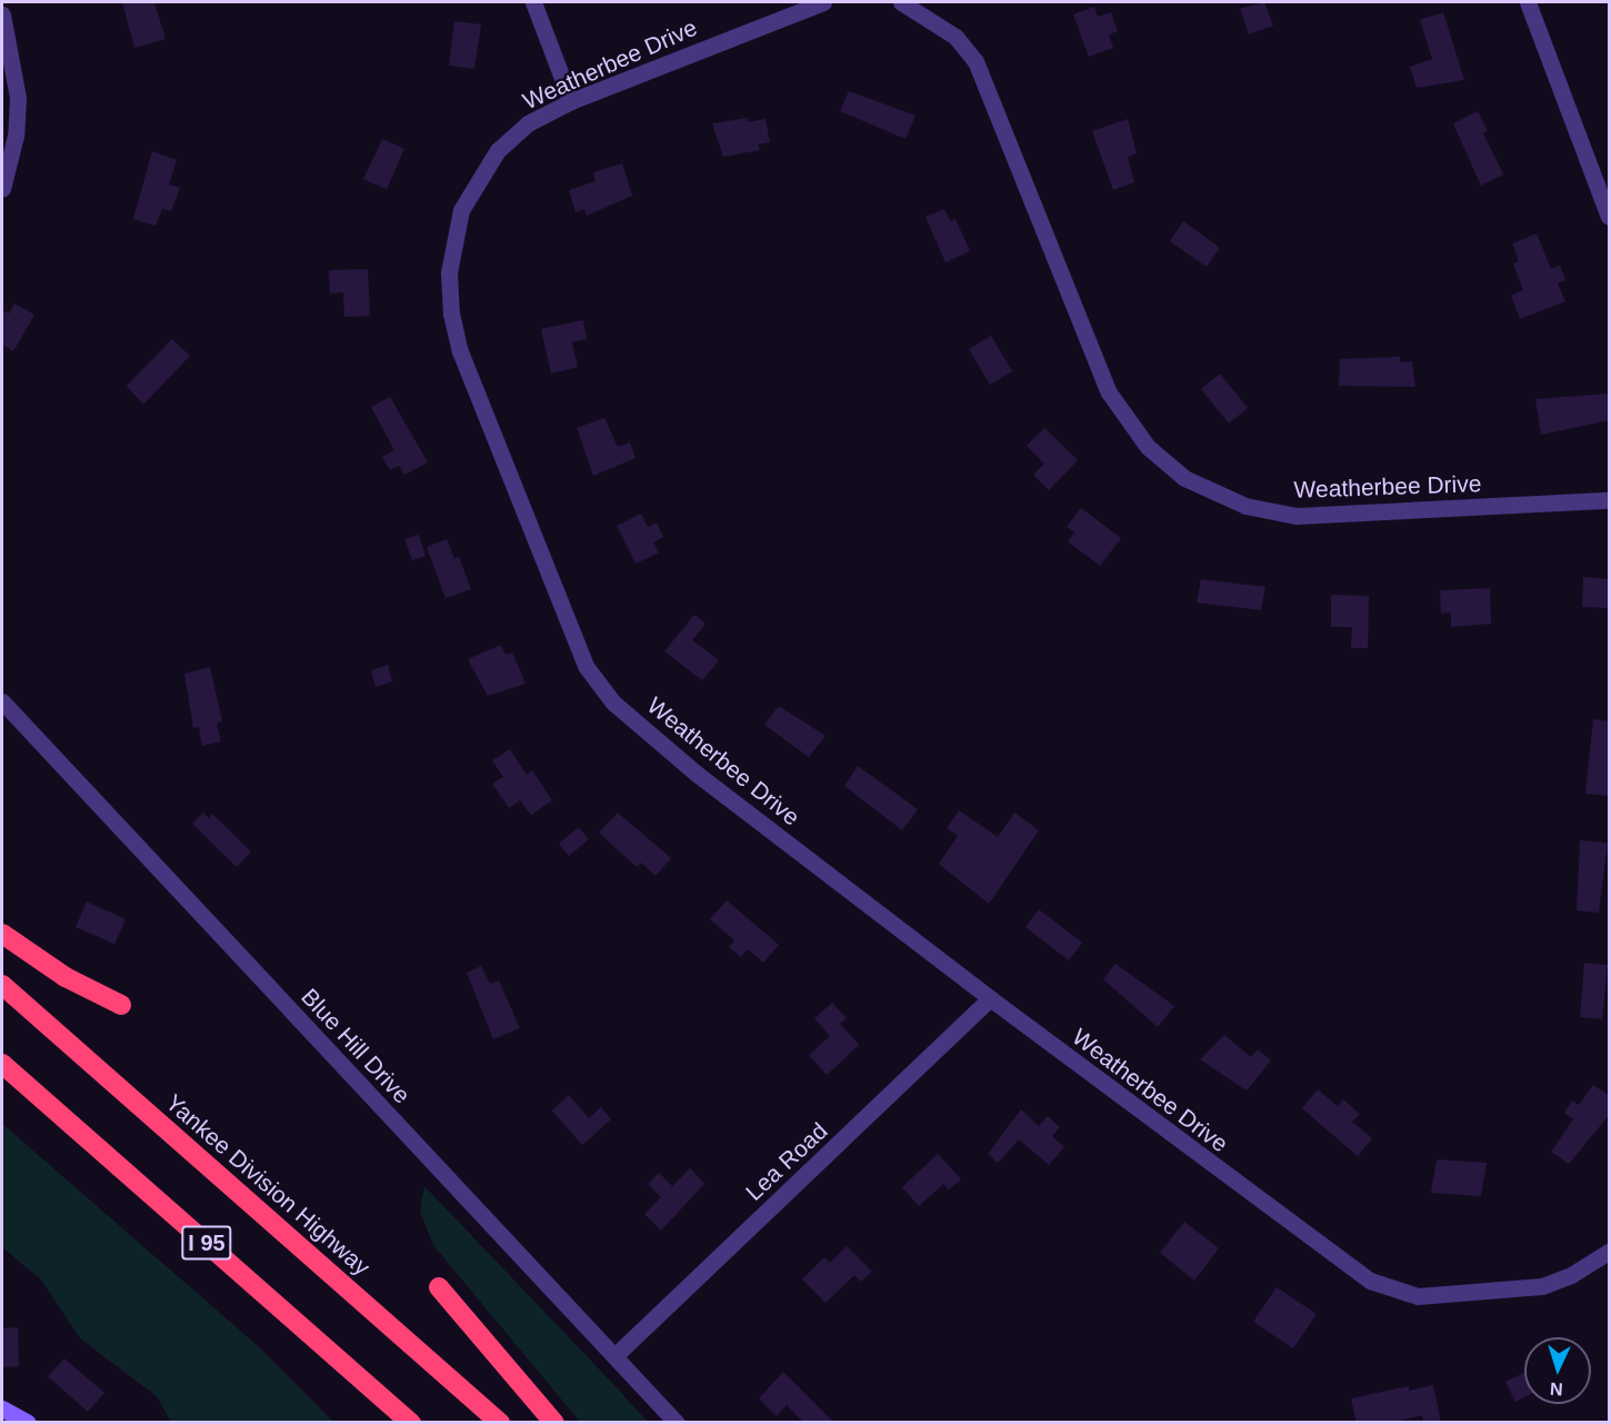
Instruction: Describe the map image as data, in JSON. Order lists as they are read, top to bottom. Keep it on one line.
{"streets":{"highway":["Yankee Division Highway","I 95"],"street":["Weatherbee Drive","Blue Hill Drive","Lea Road"]},"crossings":[["Weatherbee Drive","Lea Road"],["Blue Hill Drive","Lea Road"]],"north":"bottom"}
